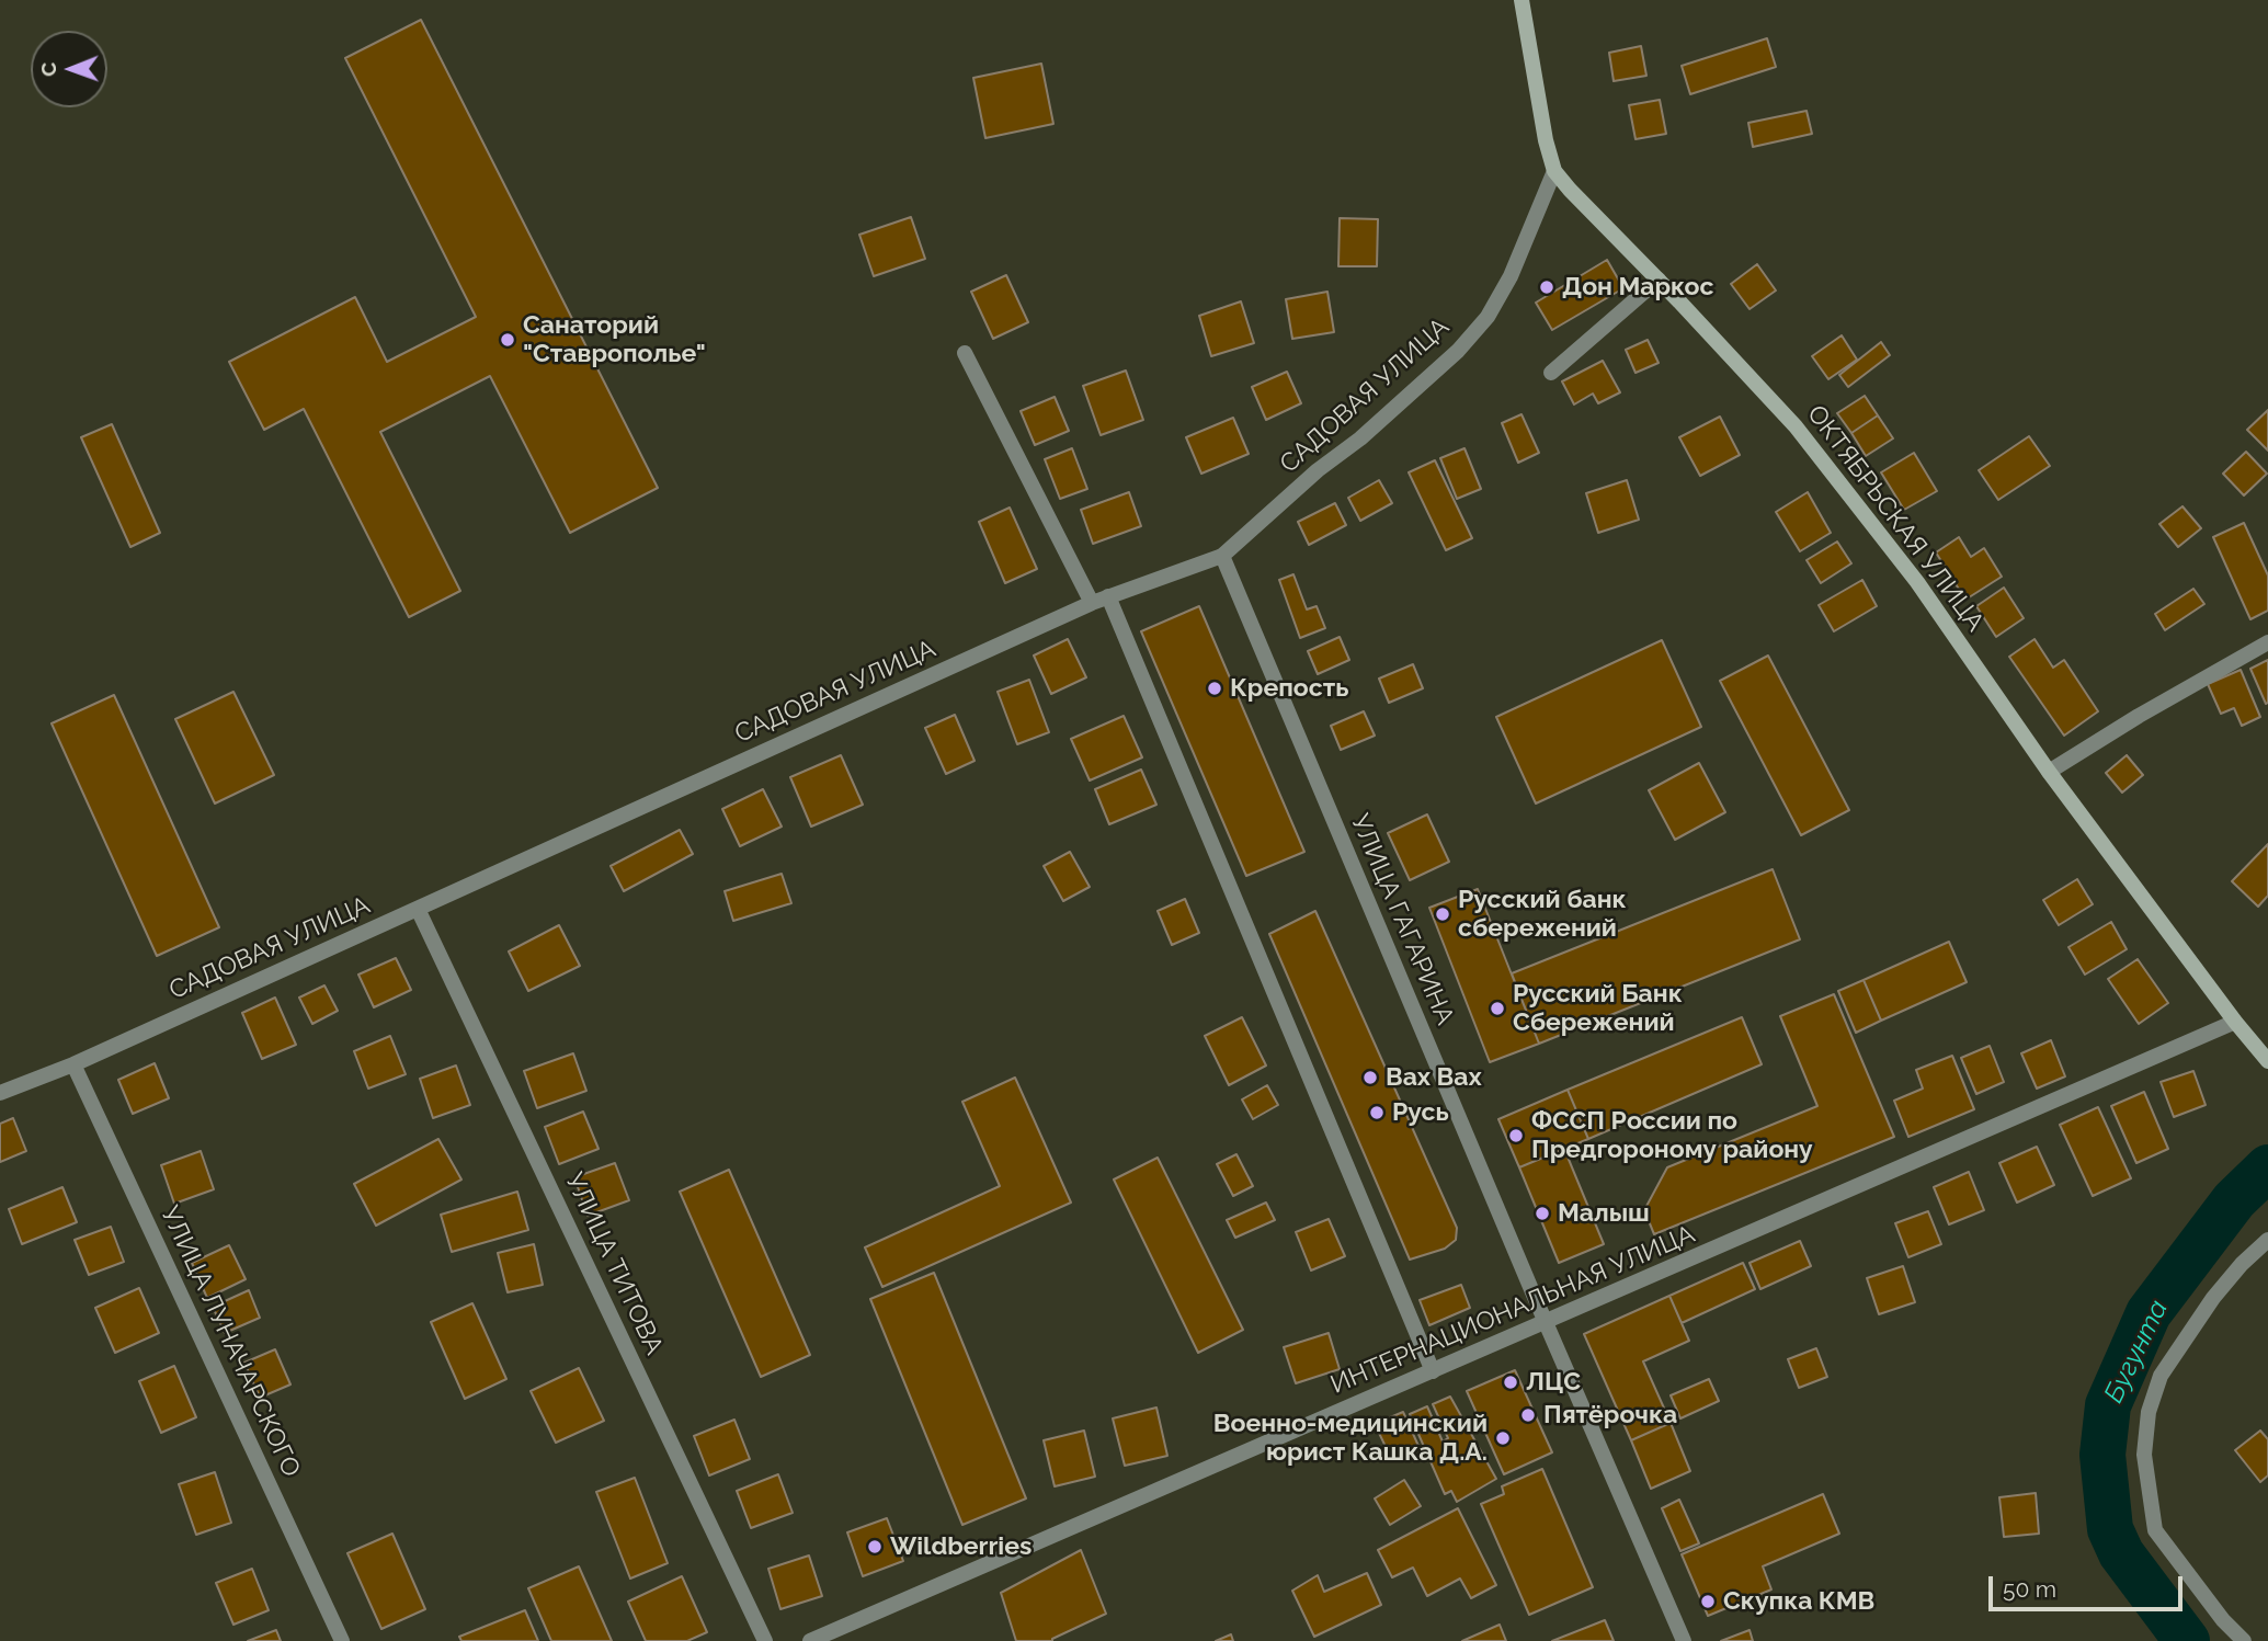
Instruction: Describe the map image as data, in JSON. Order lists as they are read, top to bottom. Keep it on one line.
{"streets":{"main road":["ОКТЯБРЬСКАЯ УЛИЦА"],"street":["САДОВАЯ УЛИЦА","УЛИЦА ГАГАРИНА","УЛИЦА ТИТОВА","ИНТЕРНАЦИОНАЛЬНАЯ УЛИЦА","УЛИЦА ЛУНАЧАРСКОГО"]},"crossings":[["САДОВАЯ УЛИЦА","ОКТЯБРЬСКАЯ УЛИЦА"],["САДОВАЯ УЛИЦА","УЛИЦА ГАГАРИНА"],["САДОВАЯ УЛИЦА","УЛИЦА ТИТОВА"],["САДОВАЯ УЛИЦА","УЛИЦА ЛУНАЧАРСКОГО"],["ОКТЯБРЬСКАЯ УЛИЦА","ИНТЕРНАЦИОНАЛЬНАЯ УЛИЦА"],["УЛИЦА ГАГАРИНА","ИНТЕРНАЦИОНАЛЬНАЯ УЛИЦА"]],"water":["Бугунта"],"places":["Дон Маркос","Санаторий \"Ставрополье\"","Крепость","Русский банк сбережений","Русский Банк Сбережений","Вах Вах","Русь","ФССП России по Предгороному району","Малыш","ЛЦС","Пятёрочка","Военно-медицинский юрист Кашка Д.А.","Wildberries","Скупка КМВ"],"scale_bar":"50 m","north":"left"}
